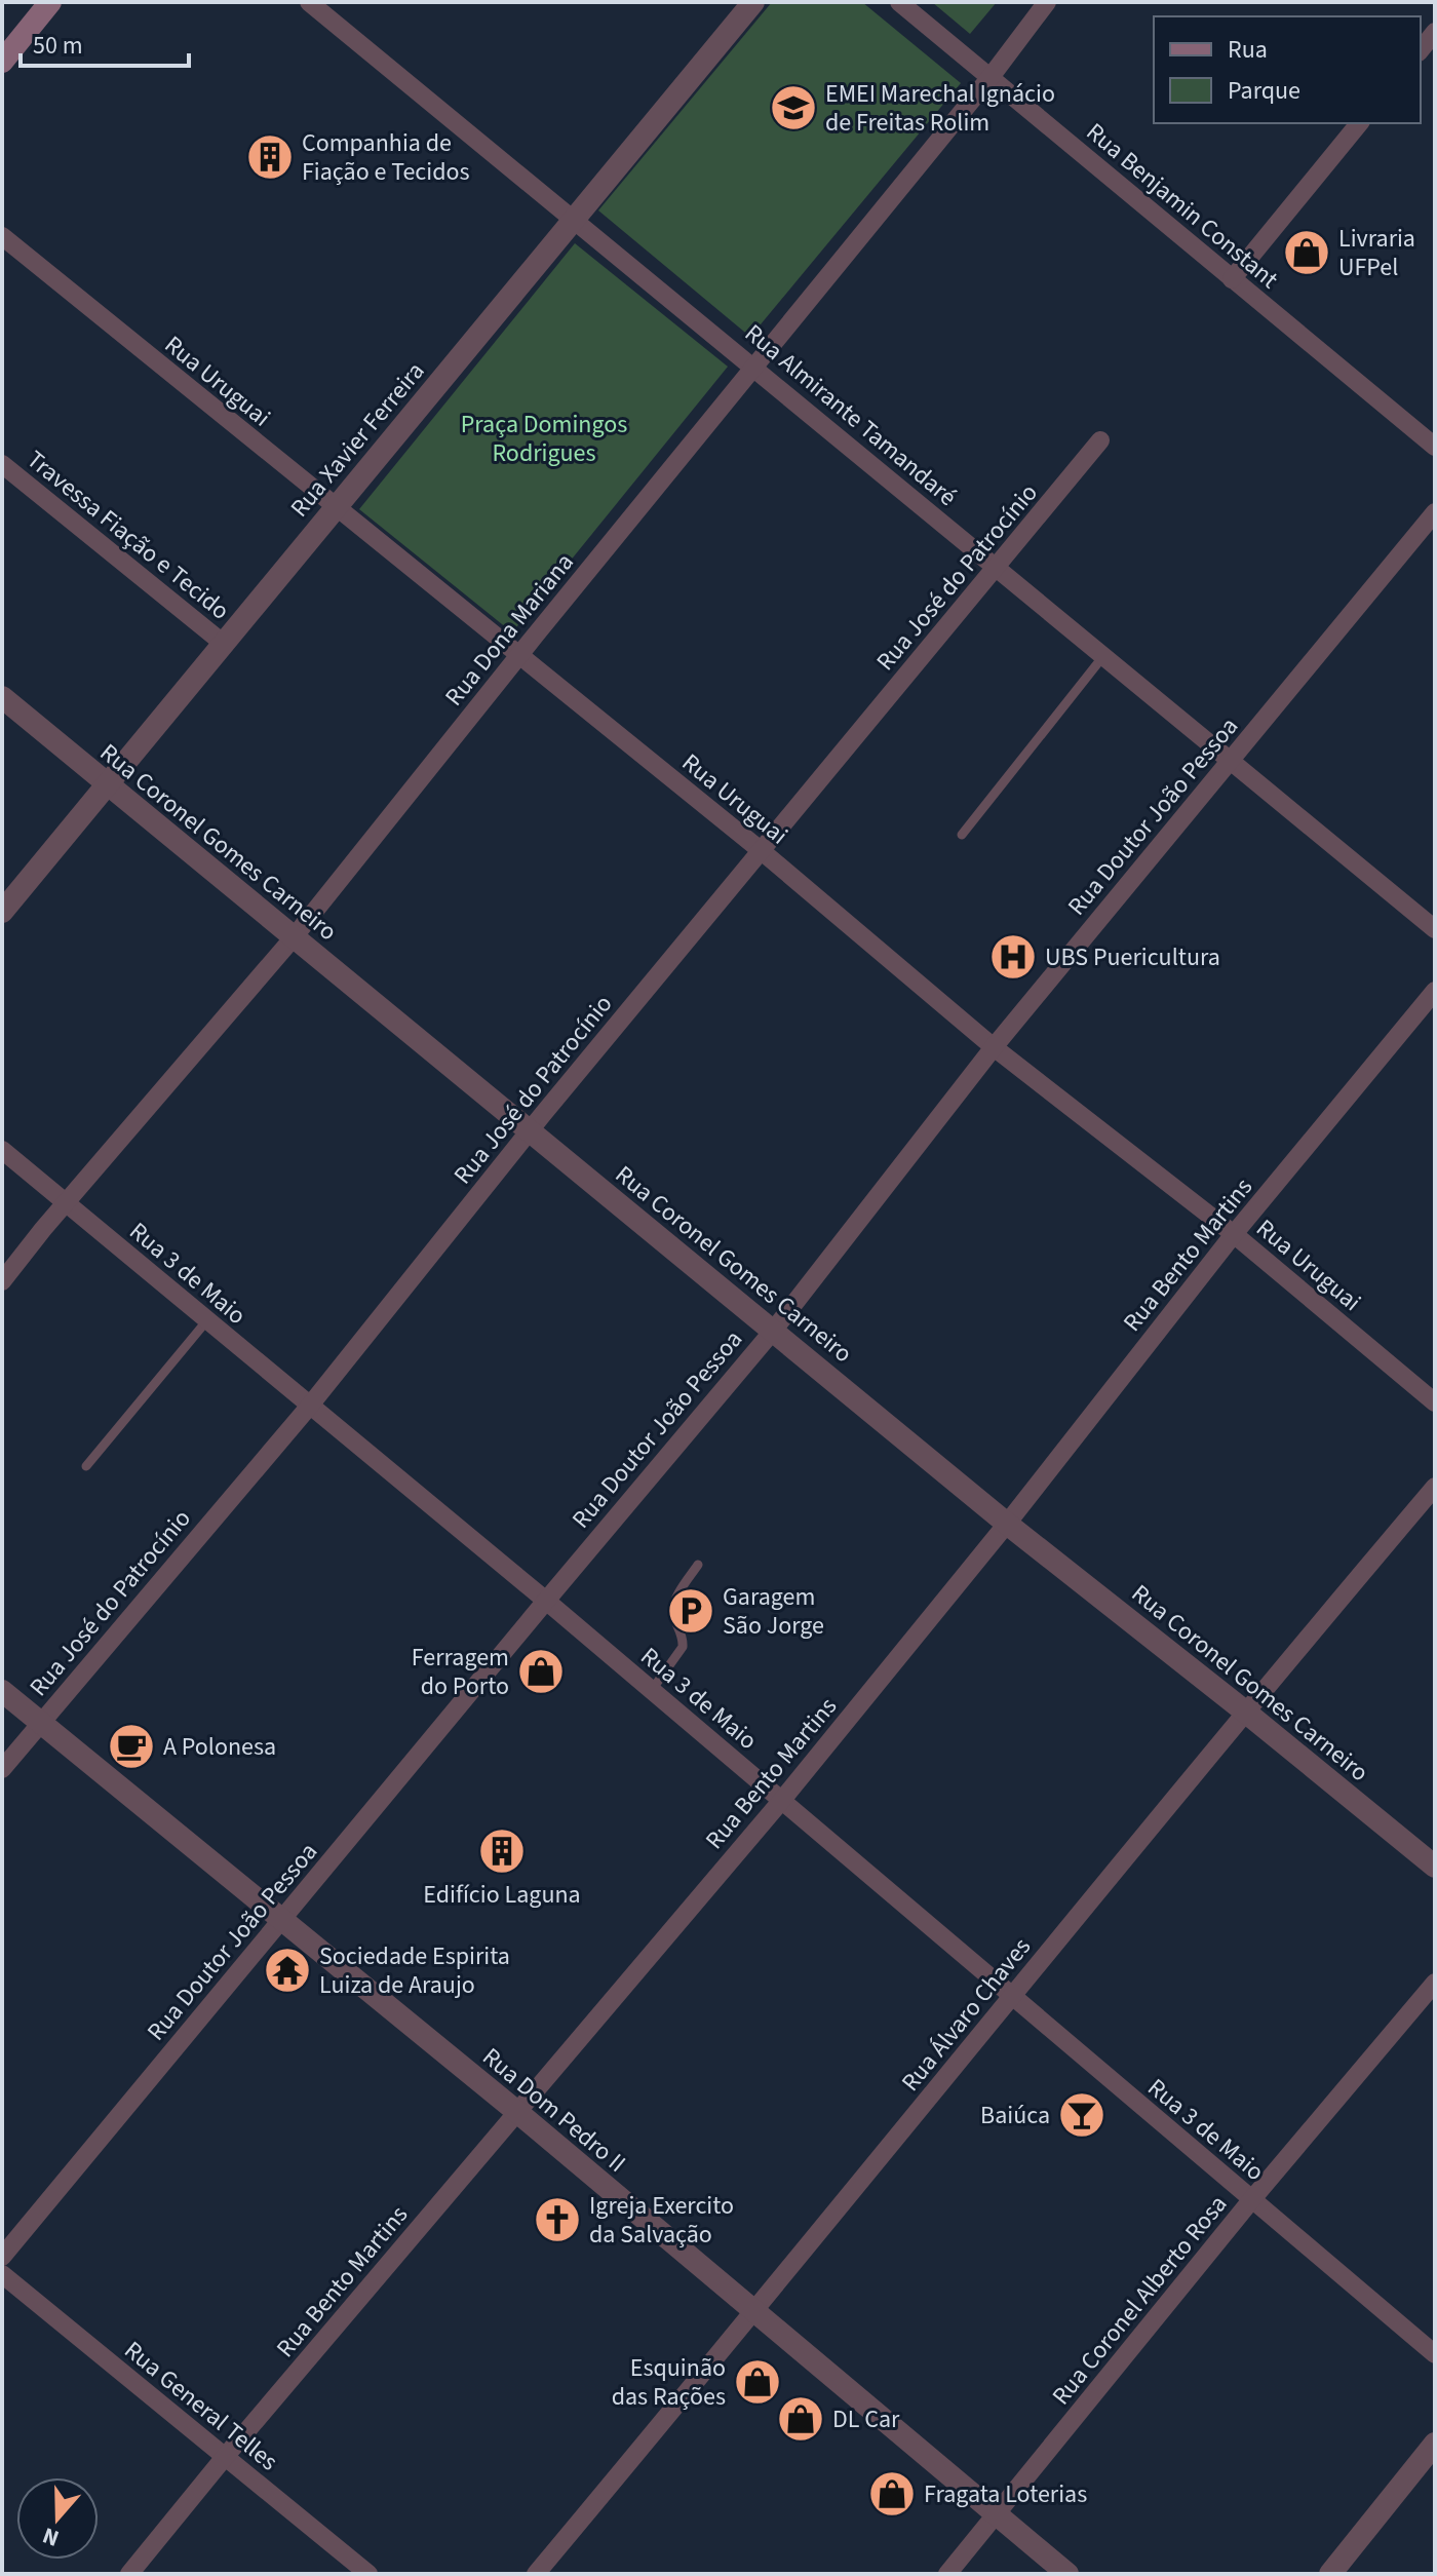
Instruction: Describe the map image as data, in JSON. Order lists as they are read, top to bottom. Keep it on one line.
{"streets":{"street":["Rua Benjamin Constant","Rua Uruguai","Rua Almirante Tamandaré","Rua Xavier Ferreira","Travessa Fiação e Tecido","Rua José do Patrocínio","Rua Dona Mariana","Rua Doutor João Pessoa","Rua Coronel Gomes Carneiro","Rua Bento Martins","Rua 3 de Maio","Rua Álvaro Chaves","Rua Dom Pedro II","Rua Coronel Alberto Rosa","Rua General Telles"]},"crossings":[["Rua Benjamin Constant","Rua Dona Mariana"],["Rua Uruguai","Rua Xavier Ferreira"],["Rua Uruguai","Rua José do Patrocínio"],["Rua Uruguai","Rua Dona Mariana"],["Rua Uruguai","Rua Doutor João Pessoa"],["Rua Uruguai","Rua Bento Martins"],["Rua Almirante Tamandaré","Rua Xavier Ferreira"],["Rua Almirante Tamandaré","Rua José do Patrocínio"],["Rua Almirante Tamandaré","Rua Dona Mariana"],["Rua Almirante Tamandaré","Rua Doutor João Pessoa"],["Rua Xavier Ferreira","Travessa Fiação e Tecido"],["Rua Xavier Ferreira","Rua Coronel Gomes Carneiro"],["Rua José do Patrocínio","Rua Coronel Gomes Carneiro"],["Rua José do Patrocínio","Rua 3 de Maio"],["Rua José do Patrocínio","Rua Dom Pedro II"],["Rua Dona Mariana","Rua Coronel Gomes Carneiro"],["Rua Dona Mariana","Rua 3 de Maio"],["Rua Doutor João Pessoa","Rua Coronel Gomes Carneiro"],["Rua Doutor João Pessoa","Rua 3 de Maio"],["Rua Doutor João Pessoa","Rua Dom Pedro II"],["Rua Coronel Gomes Carneiro","Rua Bento Martins"],["Rua Coronel Gomes Carneiro","Rua Álvaro Chaves"],["Rua Bento Martins","Rua 3 de Maio"],["Rua Bento Martins","Rua Dom Pedro II"],["Rua Bento Martins","Rua General Telles"],["Rua 3 de Maio","Rua Álvaro Chaves"],["Rua 3 de Maio","Rua Coronel Alberto Rosa"],["Rua Álvaro Chaves","Rua Dom Pedro II"],["Rua Dom Pedro II","Rua Coronel Alberto Rosa"]],"parks":["Praça Domingos Rodrigues"],"places":{"school or university":["EMEI Marechal Ignácio de Freitas Rolim"],"building":["Companhia de Fiação e Tecidos","Edifício Laguna"],"shop":["Livraria UFPel","Ferragem do Porto","Esquinão das Rações","DL Car","Fragata Loterias"],"hospital":["UBS Puericultura"],"parking":["Garagem São Jorge"],"cafe":["A Polonesa"],"temple":["Sociedade Espirita Luiza de Araujo"],"bar":["Baiúca"],"church":["Igreja Exercito da Salvação"]},"legend":["Rua","Parque"],"scale_bar":"50 m","north":"bottom"}
